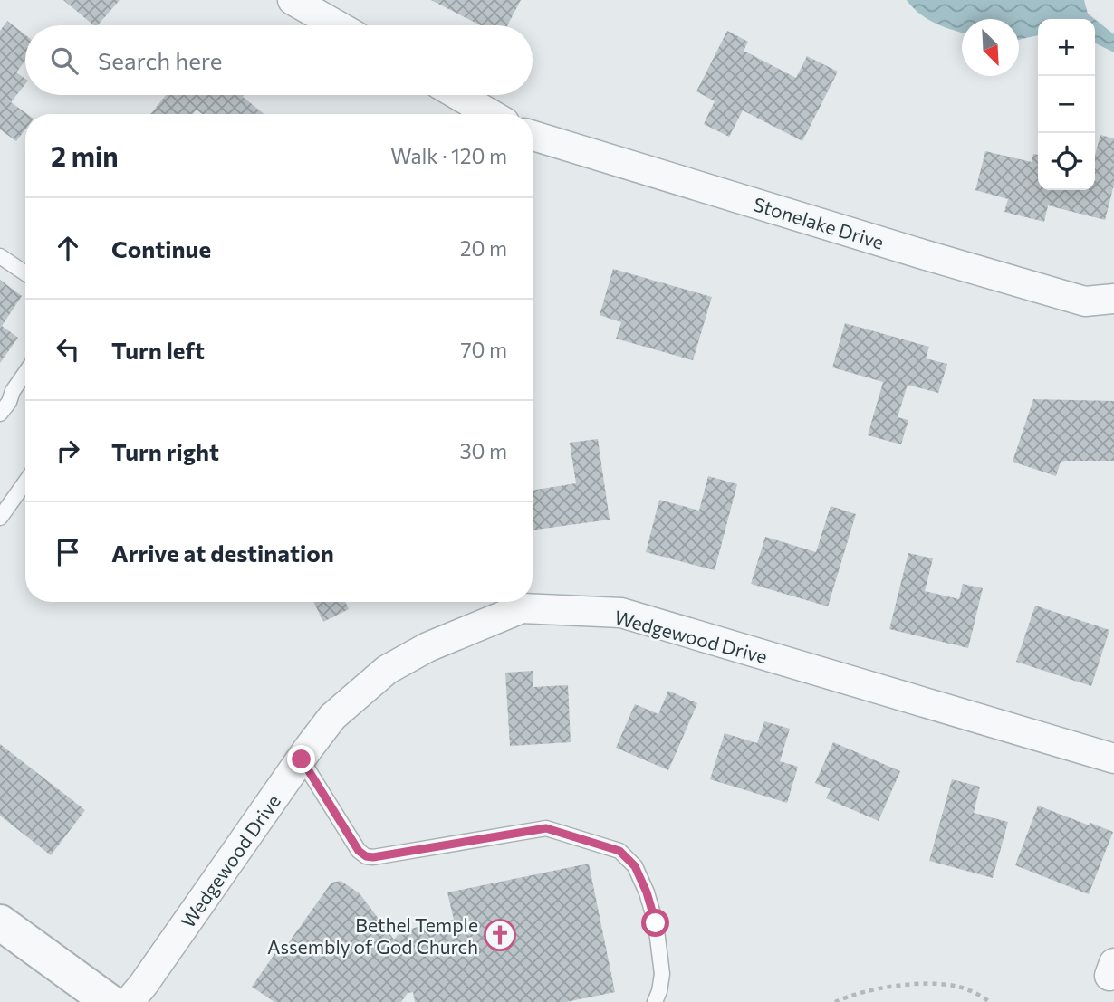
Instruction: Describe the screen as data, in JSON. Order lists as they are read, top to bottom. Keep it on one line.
{"streets":{"street":["Stonelake Drive","Wedgewood Drive"]},"places":{"church":["Bethel Temple Assembly of God Church"]},"north":"bottom right","page":{"map_buttons":["+","−"],"search":"Search here","heading":["2 min","Walk · 120 m"],"list":[["Continue","20 m"],["Turn left","70 m"],["Turn right","30 m"],"Arrive at destination"]}}
